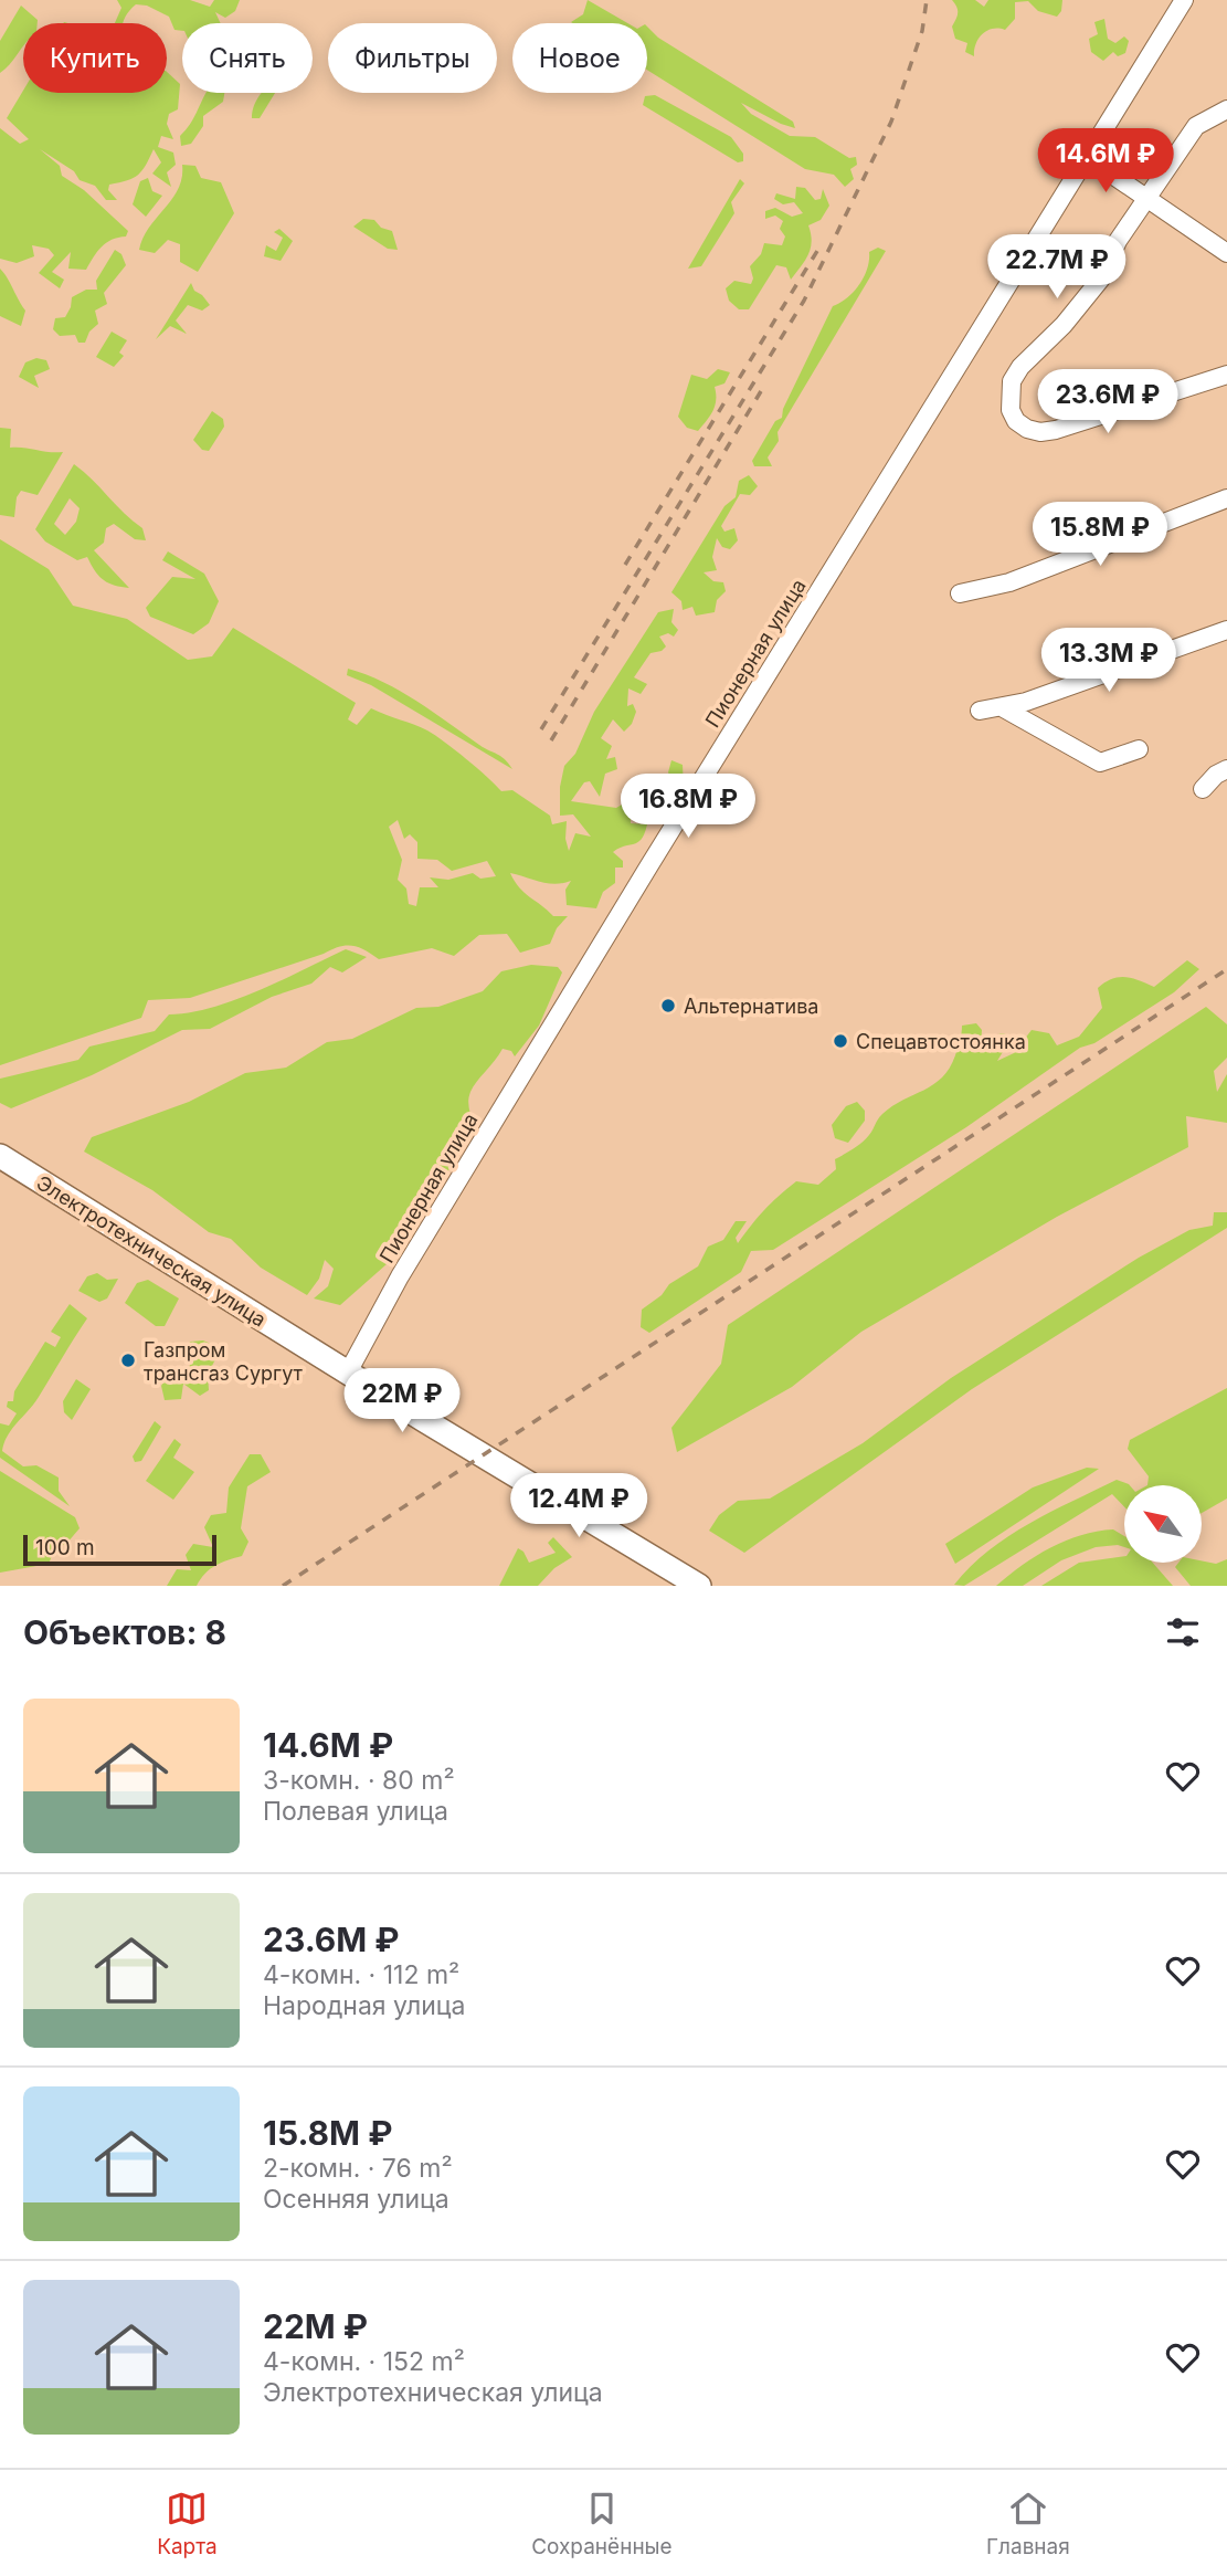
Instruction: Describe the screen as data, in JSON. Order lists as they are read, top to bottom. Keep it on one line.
{"streets":{"main road":["Электротехническая улица"],"street":["Пионерная улица"]},"crossings":[["Пионерная улица","Электротехническая улица"]],"places":["Альтернатива","Спецавтостоянка","Газпром трансгаз Сургут"],"scale_bar":"100 m","north":"top left","page":{"chip":["Купить","Снять","Фильтры","Новое"],"price":["14.6M ₽","22.7M ₽","23.6M ₽","15.8M ₽","13.3M ₽","16.8M ₽","22M ₽","12.4M ₽"],"scale":"100 m","heading":"Объектов: 8","list":[{"name":"14.6M ₽","note":"3-комн. · 80 m² · Полевая улица"},{"name":"23.6M ₽","note":"4-комн. · 112 m² · Народная улица"},{"name":"15.8M ₽","note":"2-комн. · 76 m² · Осенняя улица"},{"name":"22M ₽","note":"4-комн. · 152 m² · Электротехническая улица"}],"tabs":["Карта","Сохранённые","Главная"]}}
